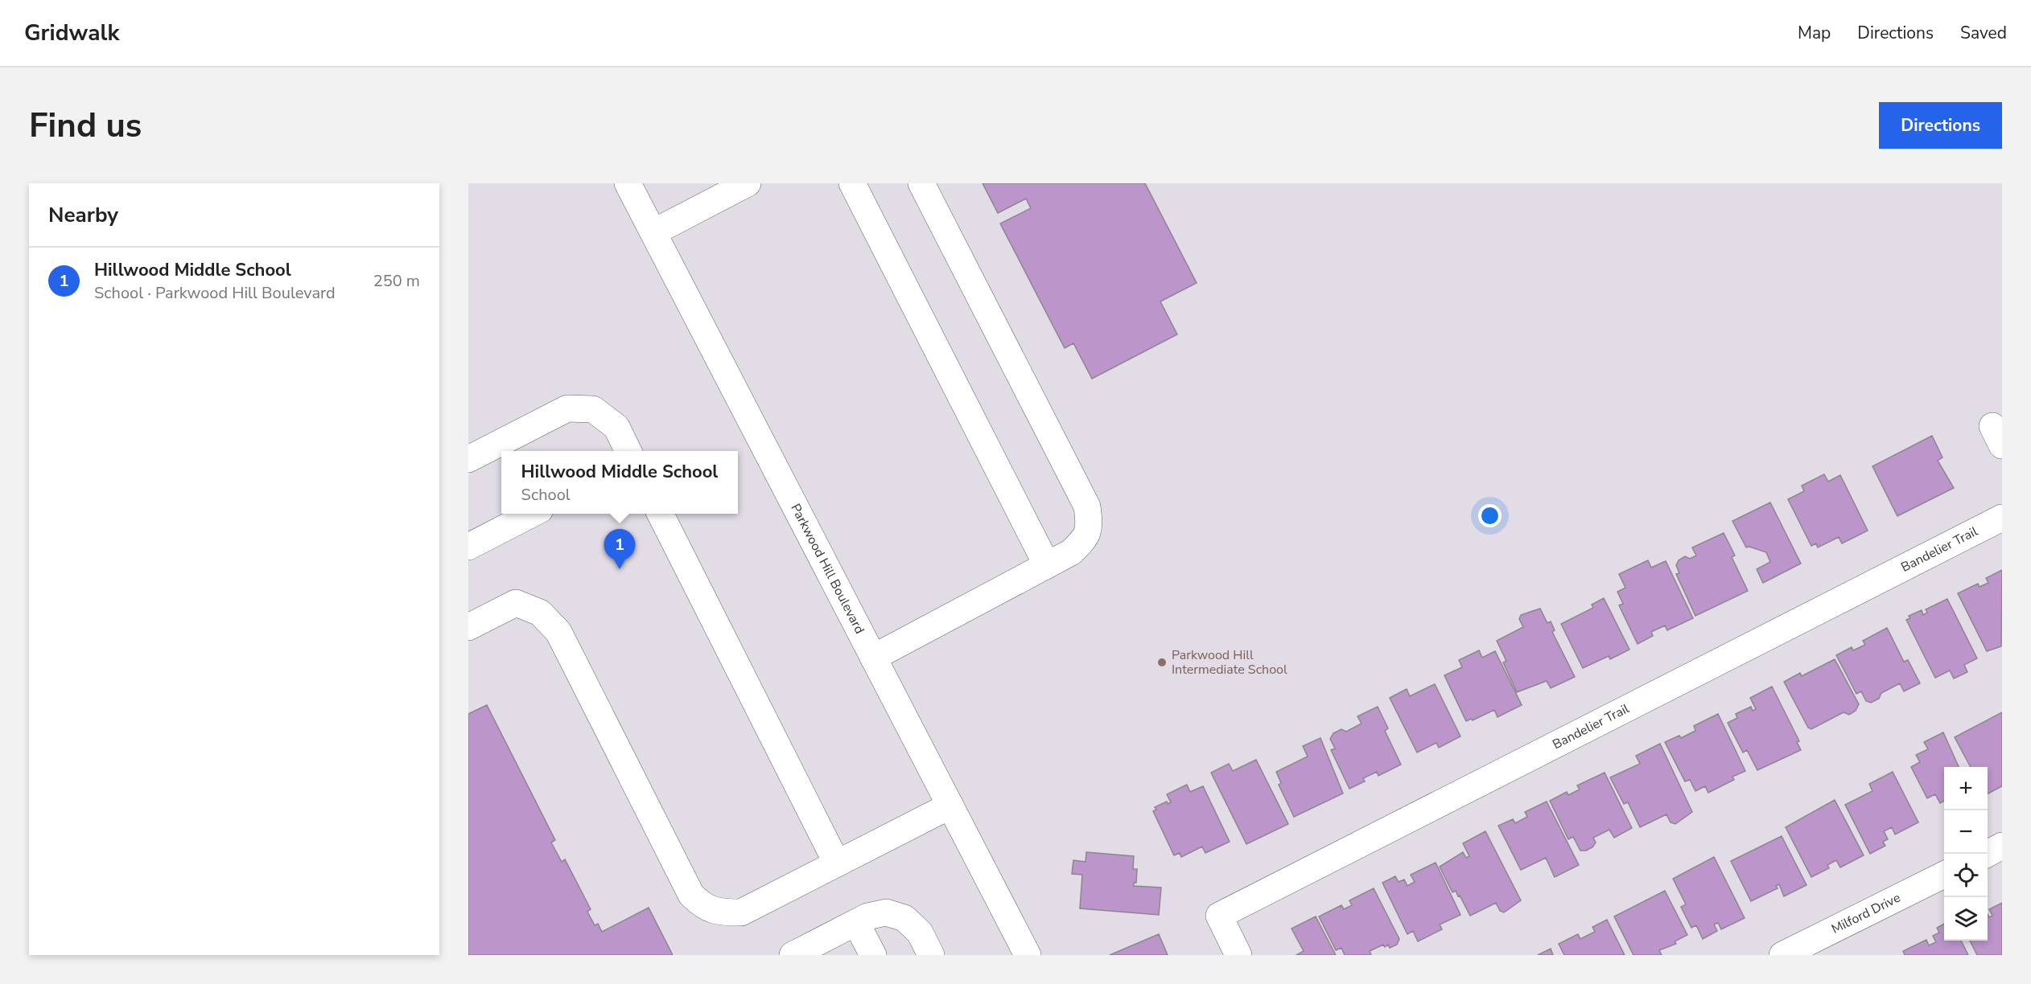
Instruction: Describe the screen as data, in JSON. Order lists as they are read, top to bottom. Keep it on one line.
{"streets":{"street":["Bandelier Trail","Parkwood Hill Boulevard","Milford Drive"]},"places":["Parkwood Hill Intermediate School"],"page":{"header":"Gridwalk","nav":["Map","Directions","Saved"],"buttons":"Directions","title":"Find us","heading":"Nearby","list":[{"mark":"1","name":"Hillwood Middle School","note":"School · Parkwood Hill Boulevard","value":"250 m"}],"popup":["Hillwood Middle School","School"],"pins":"1","map_buttons":["+","−"]}}
